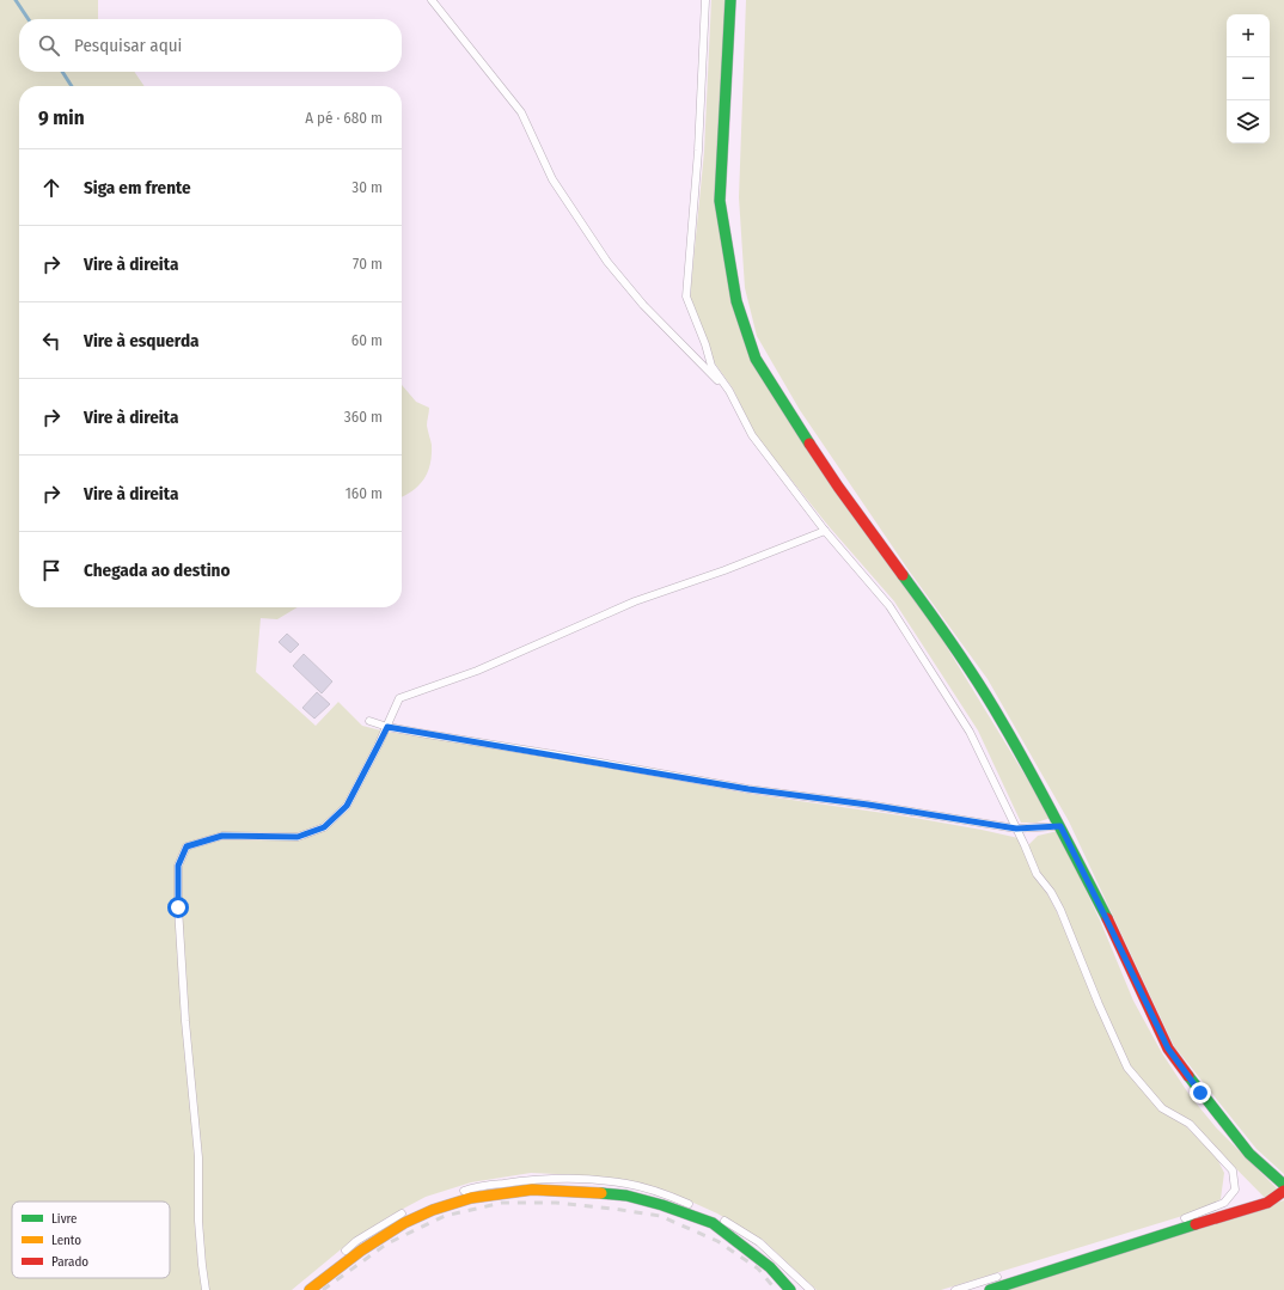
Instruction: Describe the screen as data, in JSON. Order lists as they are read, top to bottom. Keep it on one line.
{"legend":["Livre","Lento","Parado"],"page":{"map_buttons":["+","−"],"search":"Pesquisar aqui","heading":["9 min","A pé · 680 m"],"list":[["Siga em frente","30 m"],["Vire à direita","70 m"],["Vire à esquerda","60 m"],["Vire à direita","360 m"],["Vire à direita","160 m"],"Chegada ao destino"]}}
